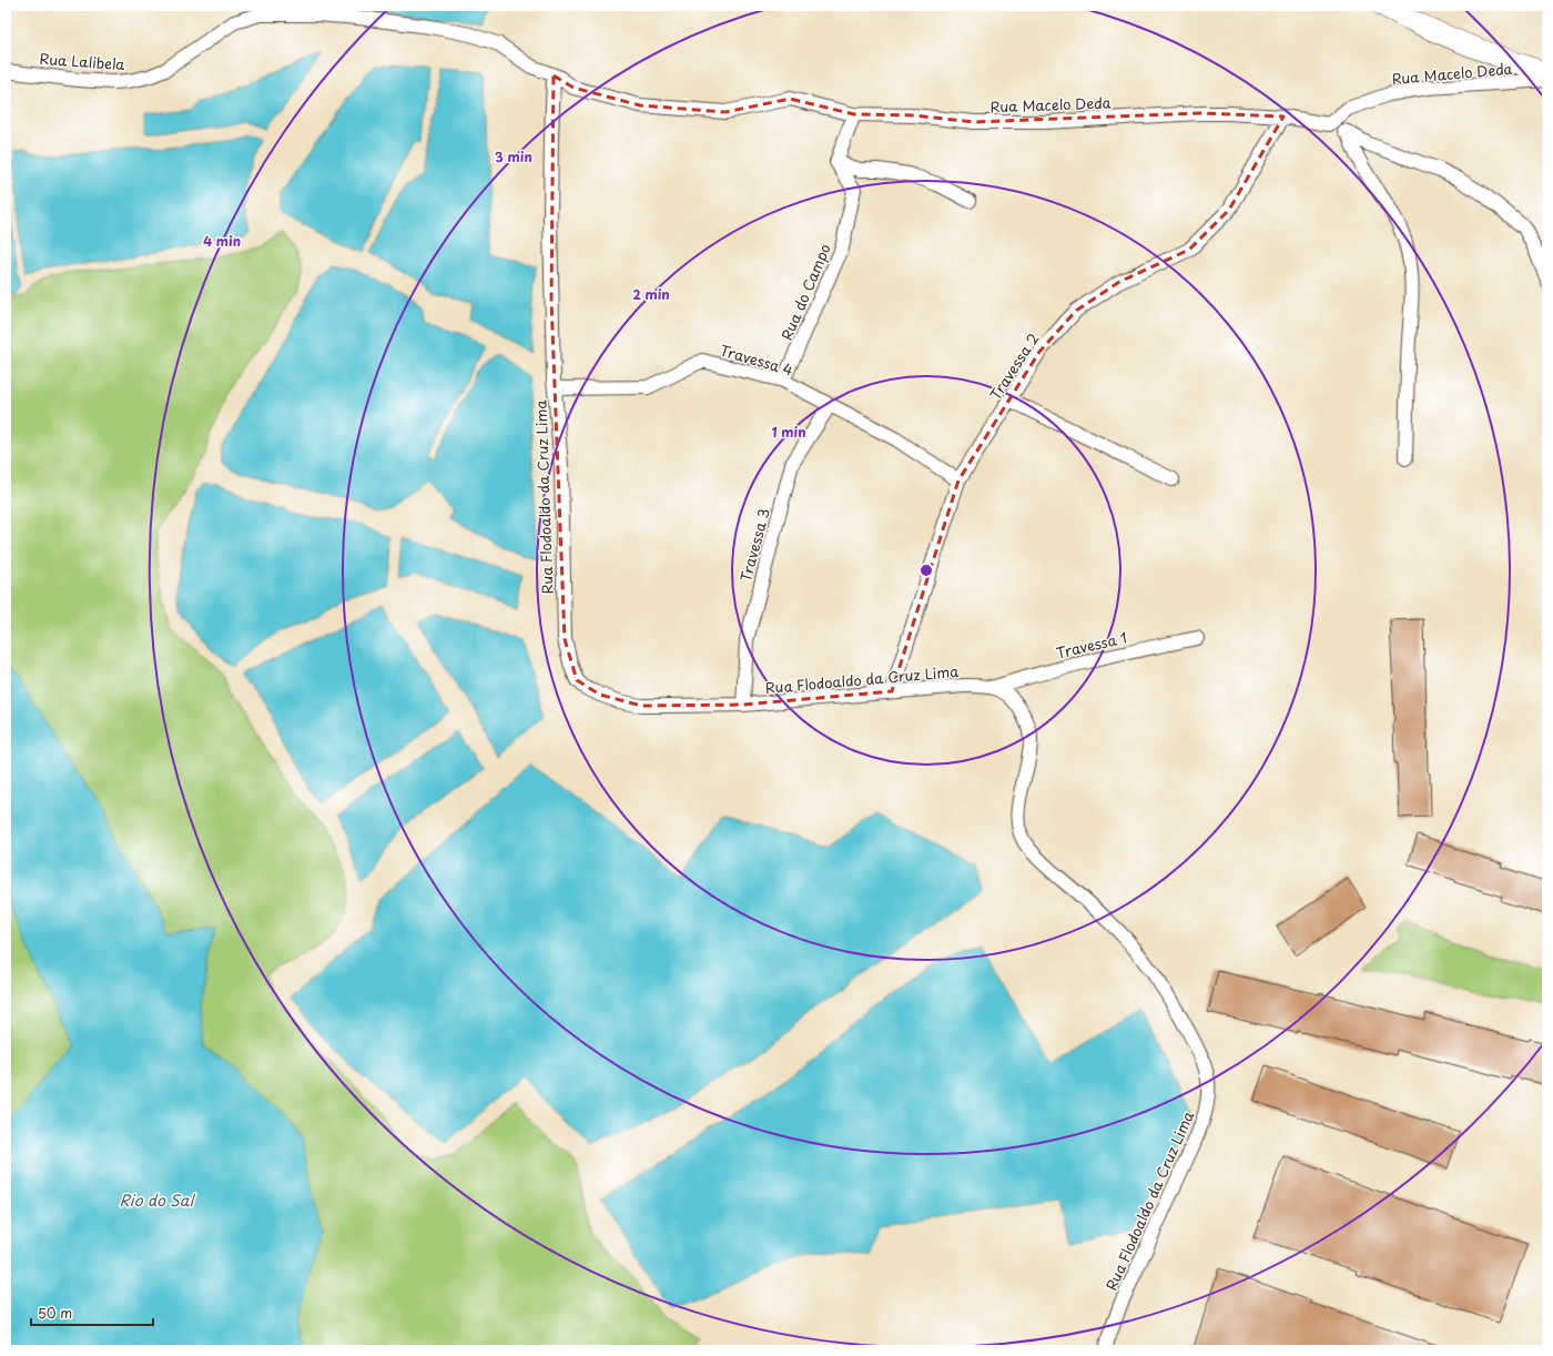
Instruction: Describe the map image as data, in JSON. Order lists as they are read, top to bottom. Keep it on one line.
{"streets":{"street":["Rua Lalibela","Rua Macelo Deda","Rua do Campo","Travessa 4","Travessa 2","Rua Flodoaldo da Cruz Lima","Travessa 3","Travessa 1"]},"crossings":[["Rua Lalibela","Rua Macelo Deda"],["Rua Lalibela","Rua Flodoaldo da Cruz Lima"],["Rua Macelo Deda","Travessa 2"],["Rua Macelo Deda","Rua Flodoaldo da Cruz Lima"],["Rua do Campo","Travessa 4"],["Travessa 4","Travessa 2"],["Travessa 4","Rua Flodoaldo da Cruz Lima"],["Travessa 4","Travessa 3"],["Travessa 2","Rua Flodoaldo da Cruz Lima"],["Rua Flodoaldo da Cruz Lima","Travessa 3"],["Rua Flodoaldo da Cruz Lima","Travessa 1"]],"water":["Rio do Sal"],"scale_bar":"50 m","rings":["3 min","4 min","2 min","1 min"]}
